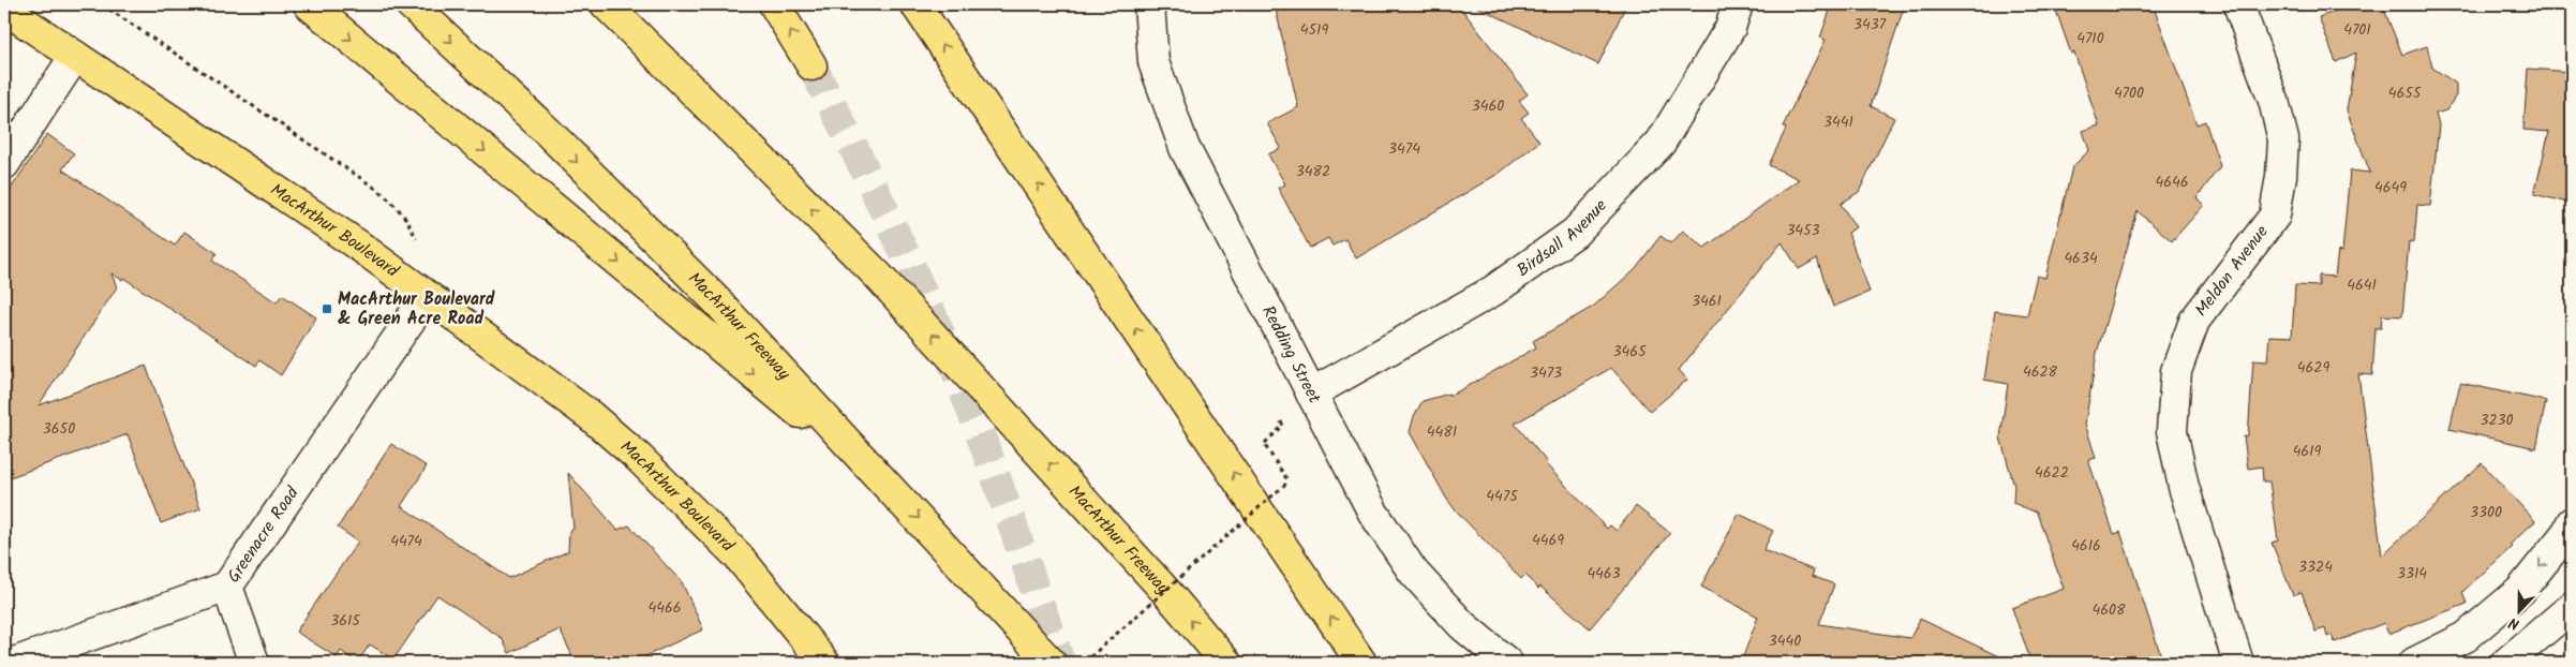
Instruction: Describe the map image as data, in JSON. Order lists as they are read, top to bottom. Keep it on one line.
{"streets":{"main road":["MacArthur Boulevard","MacArthur Freeway"],"street":["Birdsall Avenue","Meldon Avenue","Redding Street","Greenacre Road"]},"crossings":[["MacArthur Boulevard","Greenacre Road"],["Birdsall Avenue","Redding Street"]],"places":{"transit":["MacArthur Boulevard & Green Acre Road"]},"house_numbers":["3437","4519","4701","4710","4700","4655","3460","3441","3474","3482","4646","4649","3453","4634","4641","3461","3465","4629","4628","3473","3230","3650","4481","4619","4622","4475","3300","4469","4474","4616","3324","4463","3314","4466","4608","3615","3440"],"north":"bottom"}
